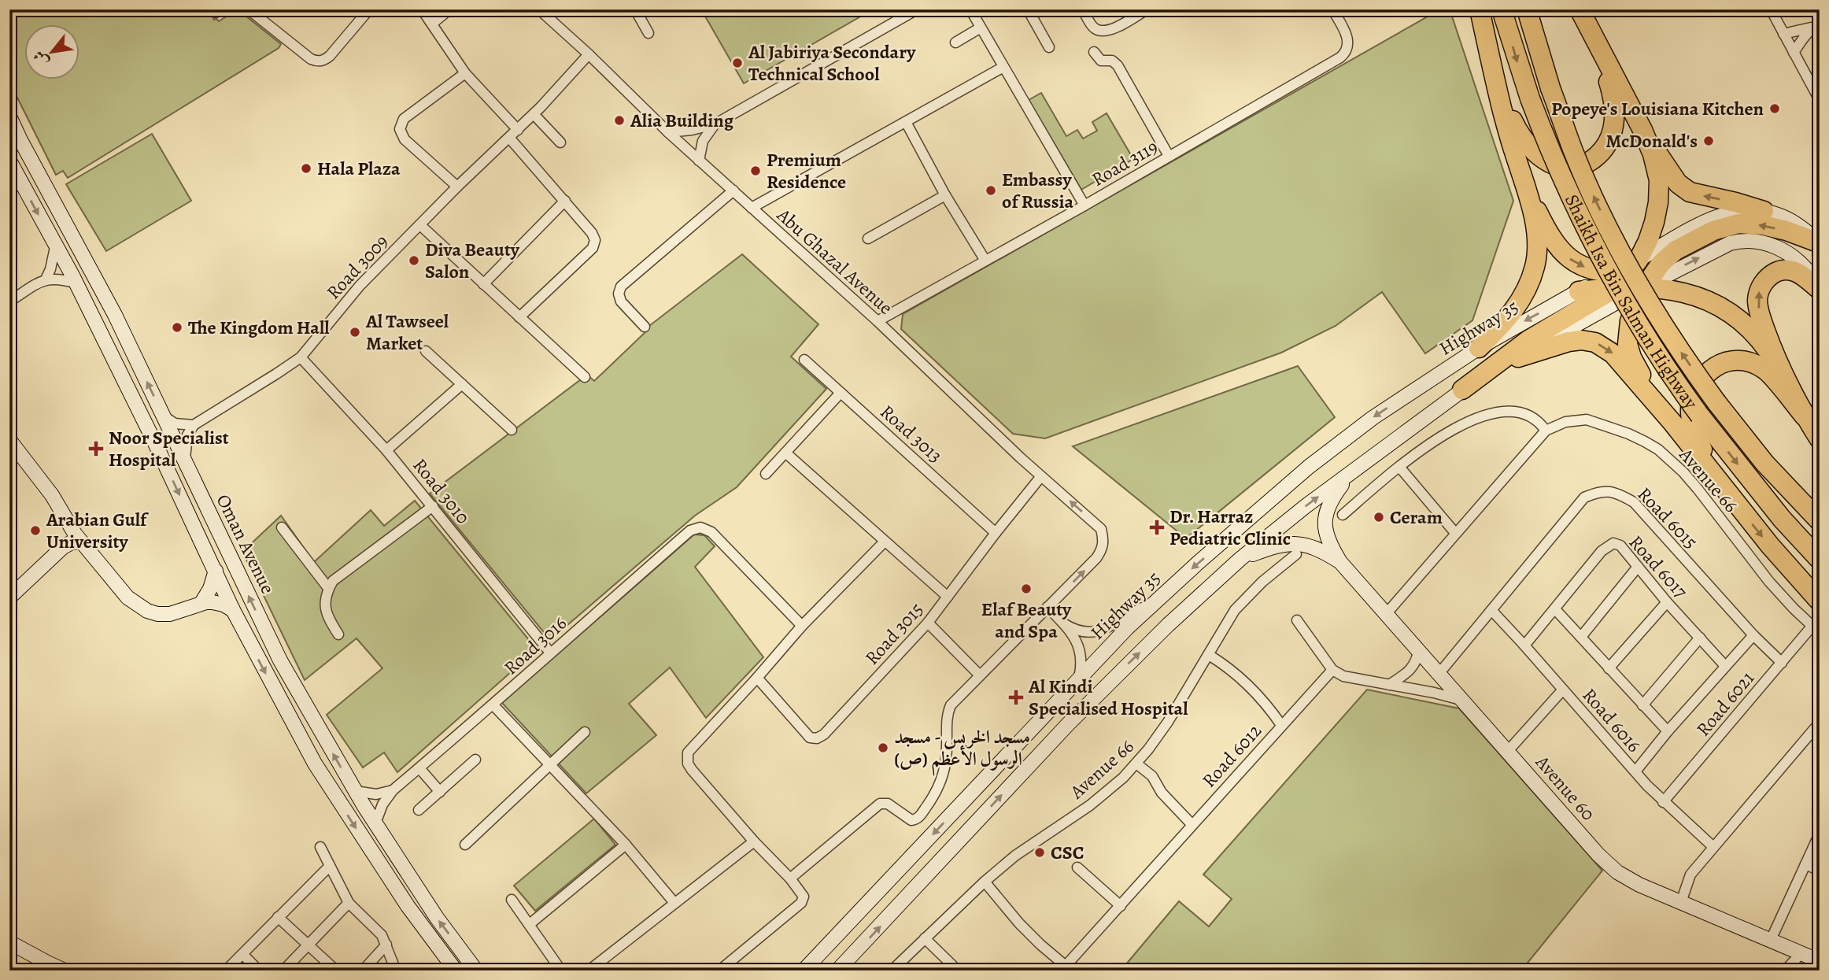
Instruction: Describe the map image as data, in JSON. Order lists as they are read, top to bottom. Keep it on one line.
{"streets":{"highway":["Shaikh Isa Bin Salman Highway"],"main road":["Highway 35","Oman Avenue","Avenue 60"],"street":["Road 3119","Abu Ghazal Avenue","Road 3009","Road 3013","Avenue 66","Road 3010","Road 6015","Road 6017","Road 3015","Road 3016","Road 6021","Road 6016","Road 6012"]},"crossings":[["Road 3119","Abu Ghazal Avenue"],["Abu Ghazal Avenue","Road 3009"],["Abu Ghazal Avenue","Road 3015"],["Road 3009","Road 3010"],["Road 3013","Road 3015"],["Avenue 66","Road 6021"],["Road 3010","Road 3016"],["Road 6015","Road 6021"],["Road 6015","Road 6016"],["Road 6015","Avenue 60"],["Oman Avenue","Road 3016"],["Road 6017","Road 6016"],["Road 6021","Road 6016"]],"places":{"other":["Al Jabiriya Secondary Technical School","Popeye's Louisiana Kitchen","Alia Building","McDonald's","Hala Plaza","Premium Residence","Embassy of Russia","Diva Beauty Salon","The Kingdom Hall","Al Tawseel Market","Ceram","Arabian Gulf University","Elaf Beauty and Spa","مسجد الخريس - مسجد الرسول الأعظم (ص)","CSC"],"health":["Noor Specialist Hospital","Dr. Harraz Pediatric Clinic","Al Kindi Specialised Hospital"]},"north":"bottom left"}
